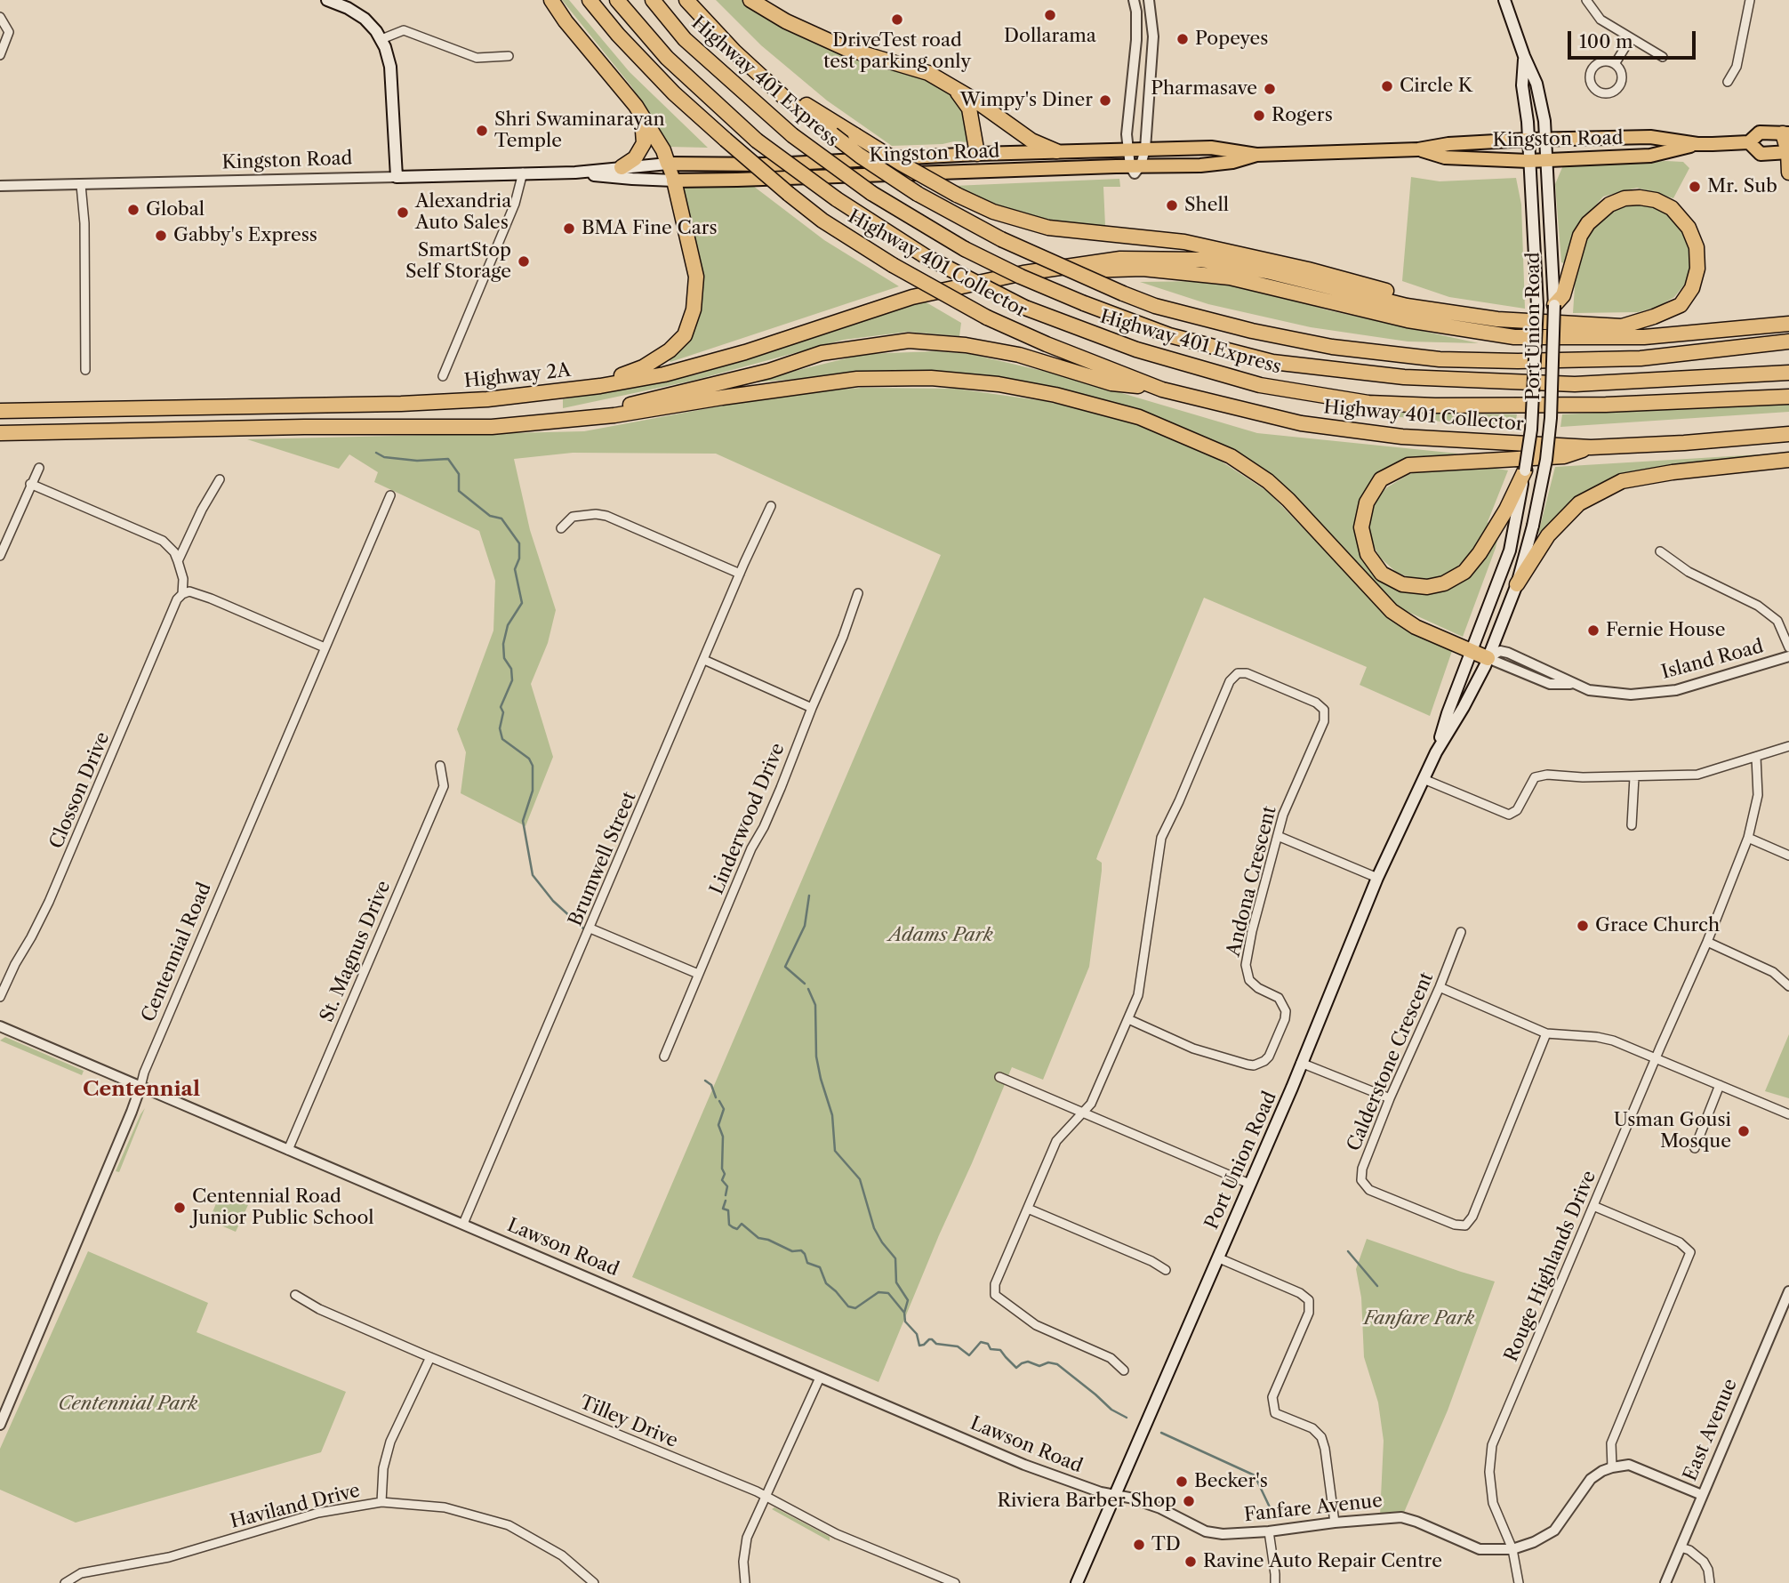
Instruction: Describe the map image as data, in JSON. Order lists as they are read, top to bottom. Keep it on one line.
{"streets":{"highway":["Highway 401 Express","Highway 401 Collector","Highway 2A"],"main road":["Kingston Road","Port Union Road"],"street":["Island Road","Closson Drive","Linderwood Drive","Brumwell Street","Andona Crescent","St. Magnus Drive","Centennial Road","Calderstone Crescent","Lawson Road","Rouge Highlands Drive","Tilley Drive","East Avenue","Haviland Drive","Fanfare Avenue"]},"crossings":[["Kingston Road","Port Union Road"],["Port Union Road","Island Road"],["Port Union Road","Lawson Road"],["Port Union Road","Fanfare Avenue"],["Brumwell Street","Lawson Road"],["St. Magnus Drive","Lawson Road"],["Centennial Road","Lawson Road"],["Lawson Road","Fanfare Avenue"],["Rouge Highlands Drive","Fanfare Avenue"]],"districts":["Centennial"],"parks":["Adams Park","Fanfare Park","Centennial Park"],"places":["Dollarama","DriveTest road test parking only","Popeyes","Circle K","Pharmasave","Wimpy's Diner","Rogers","Shri Swaminarayan Temple","Mr. Sub","Shell","Global","Alexandria Auto Sales","BMA Fine Cars","Gabby's Express","SmartStop Self Storage","Fernie House","Grace Church","Usman Gousi Mosque","Centennial Road Junior Public School","Becker's","Riviera Barber Shop","TD","Ravine Auto Repair Centre"],"scale_bar":"100 m"}
